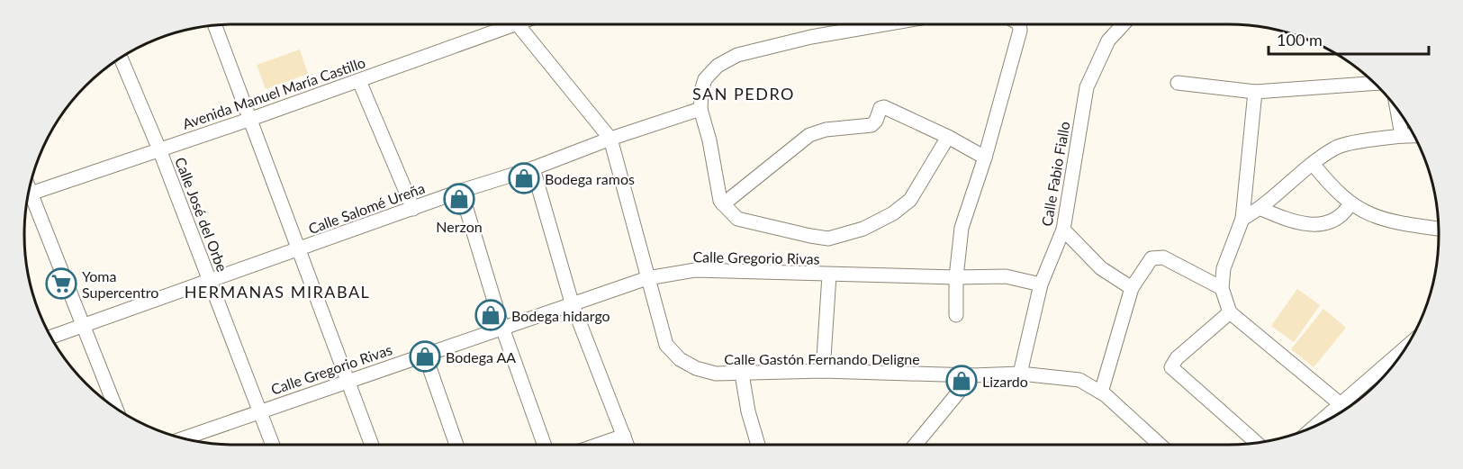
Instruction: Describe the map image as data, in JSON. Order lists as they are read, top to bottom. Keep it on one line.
{"streets":{"street":["Avenida Manuel María Castillo","Calle Fabio Fiallo","Calle Salomé Ureña","Calle José del Orbe","Calle Gregorio Rivas","Calle Gastón Fernando Deligne"]},"crossings":[["Avenida Manuel María Castillo","Calle José del Orbe"],["Calle Fabio Fiallo","Calle Gregorio Rivas"],["Calle Fabio Fiallo","Calle Gastón Fernando Deligne"],["Calle Salomé Ureña","Calle José del Orbe"],["Calle Salomé Ureña","Calle Gastón Fernando Deligne"],["Calle José del Orbe","Calle Gregorio Rivas"],["Calle Gregorio Rivas","Calle Gastón Fernando Deligne"]],"districts":["SAN PEDRO","HERMANAS MIRABAL"],"places":{"shop":["Bodega ramos","Nerzon","Bodega hidargo","Bodega AA","Lizardo"],"supermarket":["Yoma Supercentro"]},"scale_bar":"100 m"}
